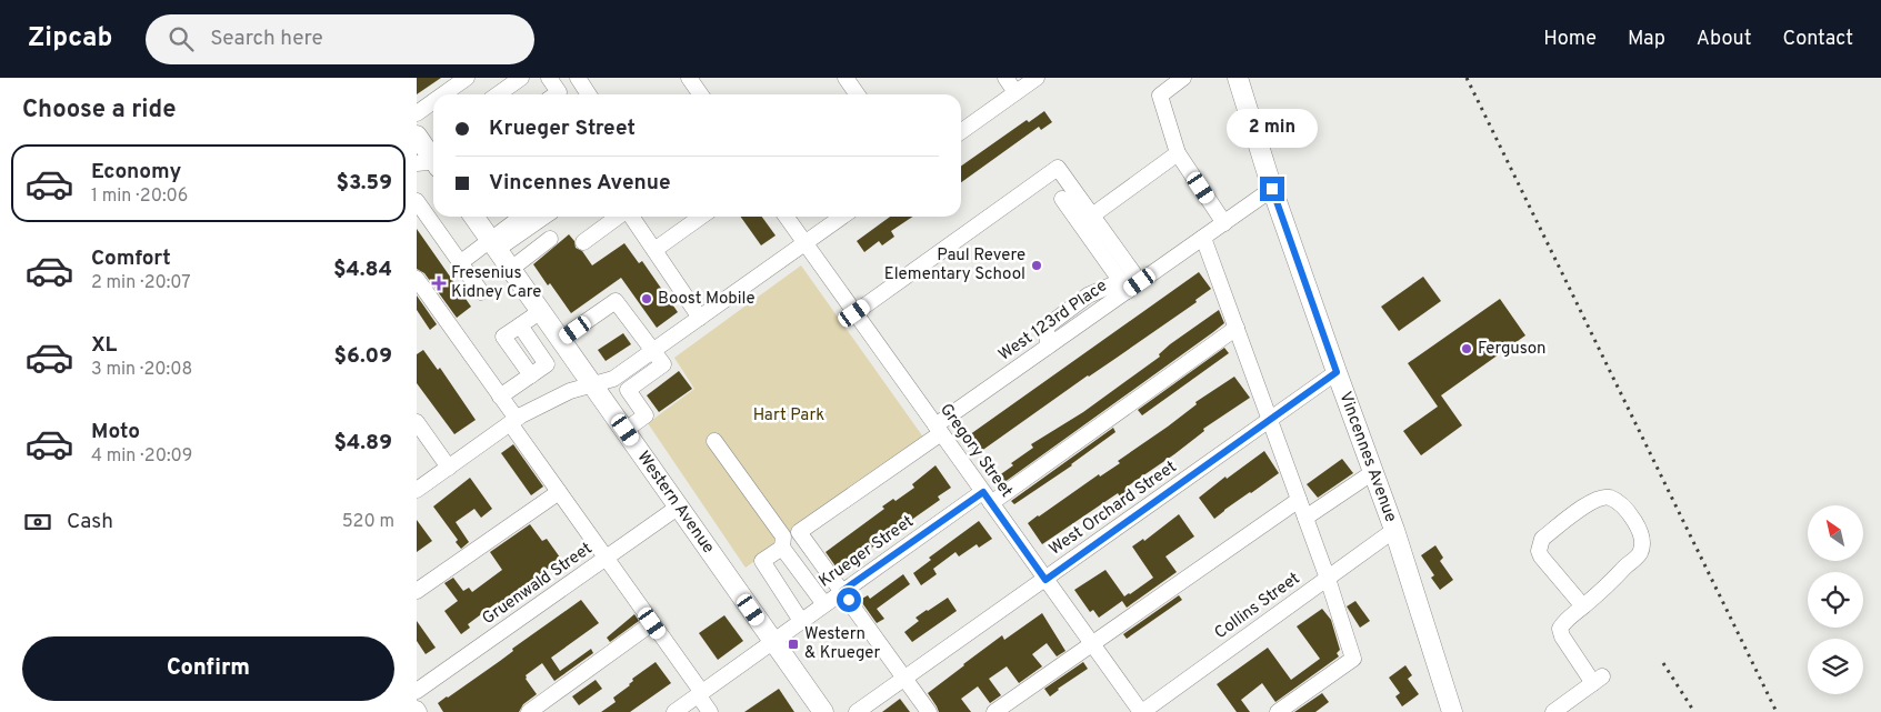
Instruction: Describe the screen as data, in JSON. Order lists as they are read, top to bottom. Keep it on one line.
{"streets":{"main road":["Vincennes Avenue","Western Avenue"],"street":["West 123rd Place","Gregory Street","West Orchard Street","Krueger Street","Gruenwald Street","Collins Street"]},"crossings":[["West 123rd Place","Gregory Street"],["West 123rd Place","Vincennes Avenue"],["West 123rd Place","Krueger Street"],["Gregory Street","West Orchard Street"],["Gregory Street","Krueger Street"],["Gregory Street","Collins Street"],["Vincennes Avenue","West Orchard Street"],["Vincennes Avenue","Collins Street"],["Western Avenue","Krueger Street"],["Western Avenue","Gruenwald Street"]],"parks":["Hart Park"],"places":{"other":["Paul Revere Elementary School","Boost Mobile","Ferguson"],"health":["Fresenius Kidney Care"],"transit":["Western & Krueger"]},"north":"top left","page":{"header":"Zipcab","search":"Search here","nav":["Home","Map","About","Contact"],"heading":"Choose a ride","banner":["Krueger Street","Vincennes Avenue"],"bubble":"2 min","list":[{"name":"Economy","note":"1 min · 20:06","value":"$3.59"},{"name":"Comfort","note":"2 min · 20:07","value":"$4.84"},{"name":"XL","note":"3 min · 20:08","value":"$6.09"},{"name":"Moto","note":"4 min · 20:09","value":"$4.89"}],"pay":["Cash","520 m"],"buttons":"Confirm"}}
